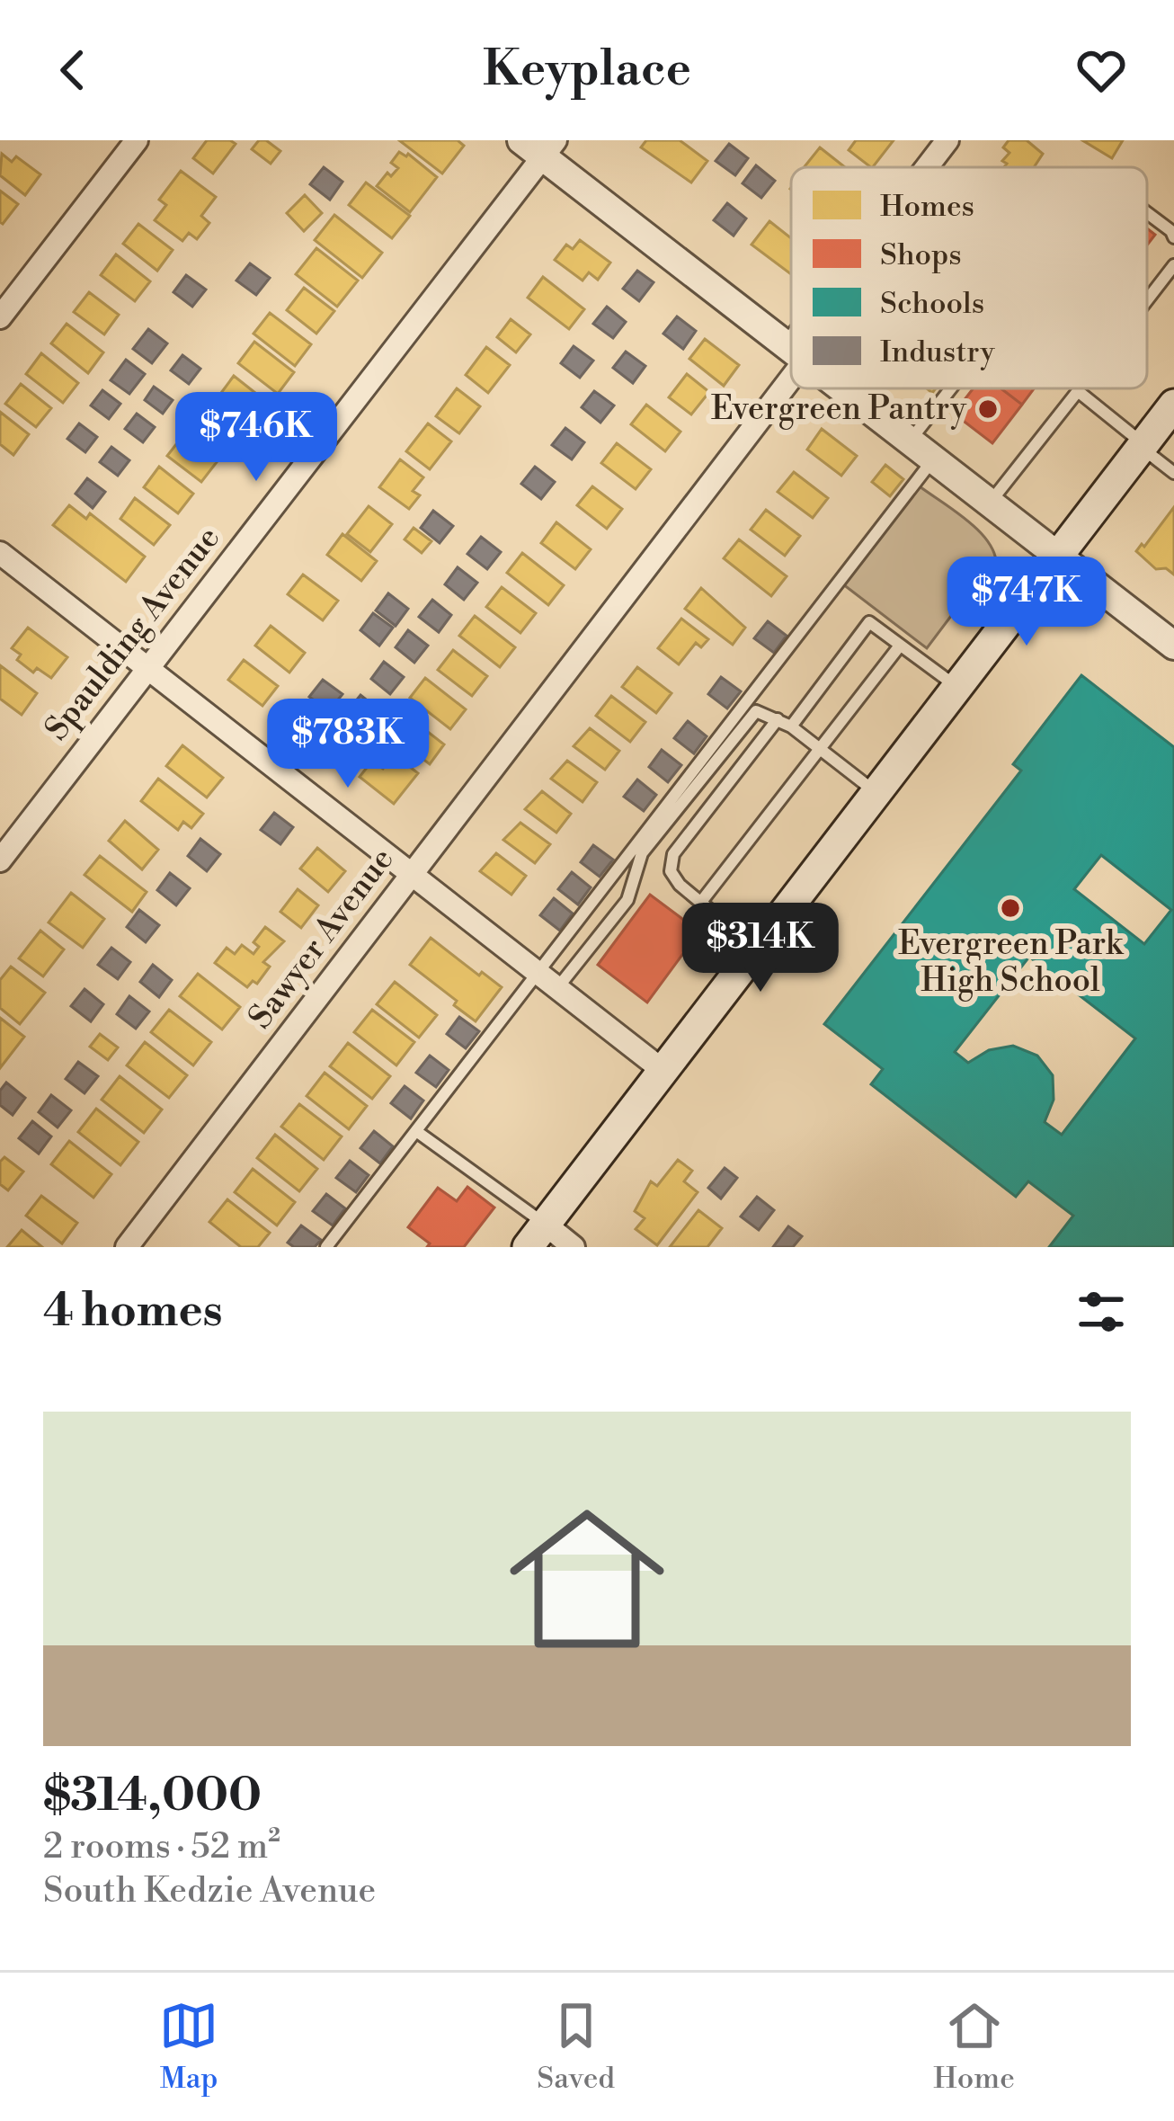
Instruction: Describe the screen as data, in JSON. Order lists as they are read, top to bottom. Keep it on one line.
{"streets":{"street":["Spaulding Avenue","Sawyer Avenue"]},"places":["Evergreen Pantry","Evergreen Park High School"],"legend":["Homes","Shops","Schools","Industry"],"page":{"header":"Keyplace","price":["$746K","$747K","$783K","$314K"],"heading":"4 homes","list":[{"name":"$314,000","note":"2 rooms · 52 m² · South Kedzie Avenue"}],"tabs":["Map","Saved","Home"]}}
